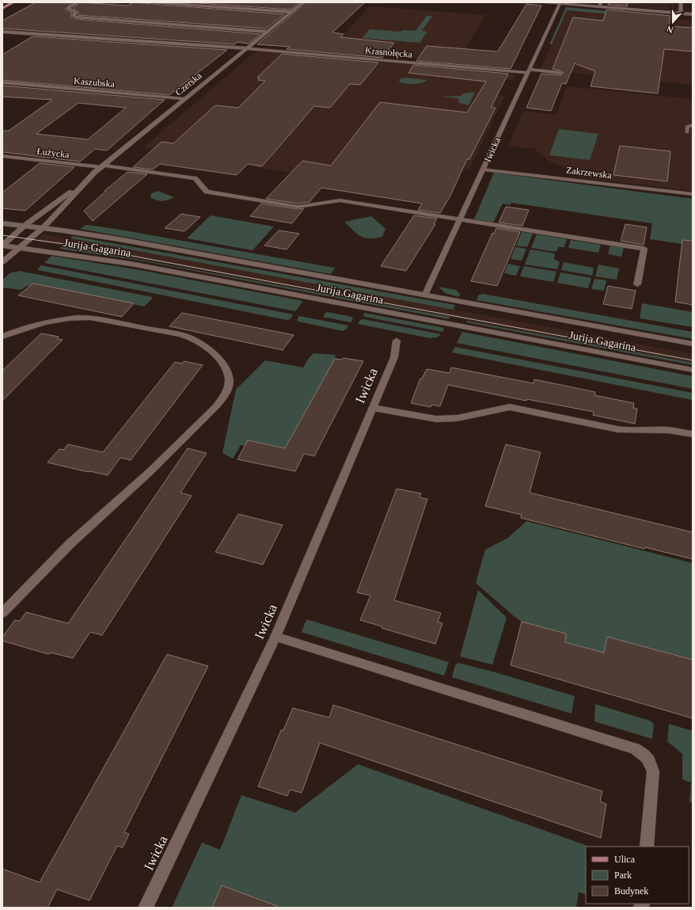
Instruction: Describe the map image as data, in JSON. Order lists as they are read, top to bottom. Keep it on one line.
{"streets":{"street":["Krasnołęcka","Kaszubska","Czerska","Iwicka","Łużycka","Zakrzewska","Jurija Gagarina"]},"crossings":[["Krasnołęcka","Czerska"],["Krasnołęcka","Iwicka"],["Kaszubska","Czerska"],["Czerska","Łużycka"],["Czerska","Jurija Gagarina"],["Iwicka","Łużycka"],["Iwicka","Zakrzewska"],["Iwicka","Jurija Gagarina"]],"legend":["Ulica","Park","Budynek"],"north":"bottom"}
